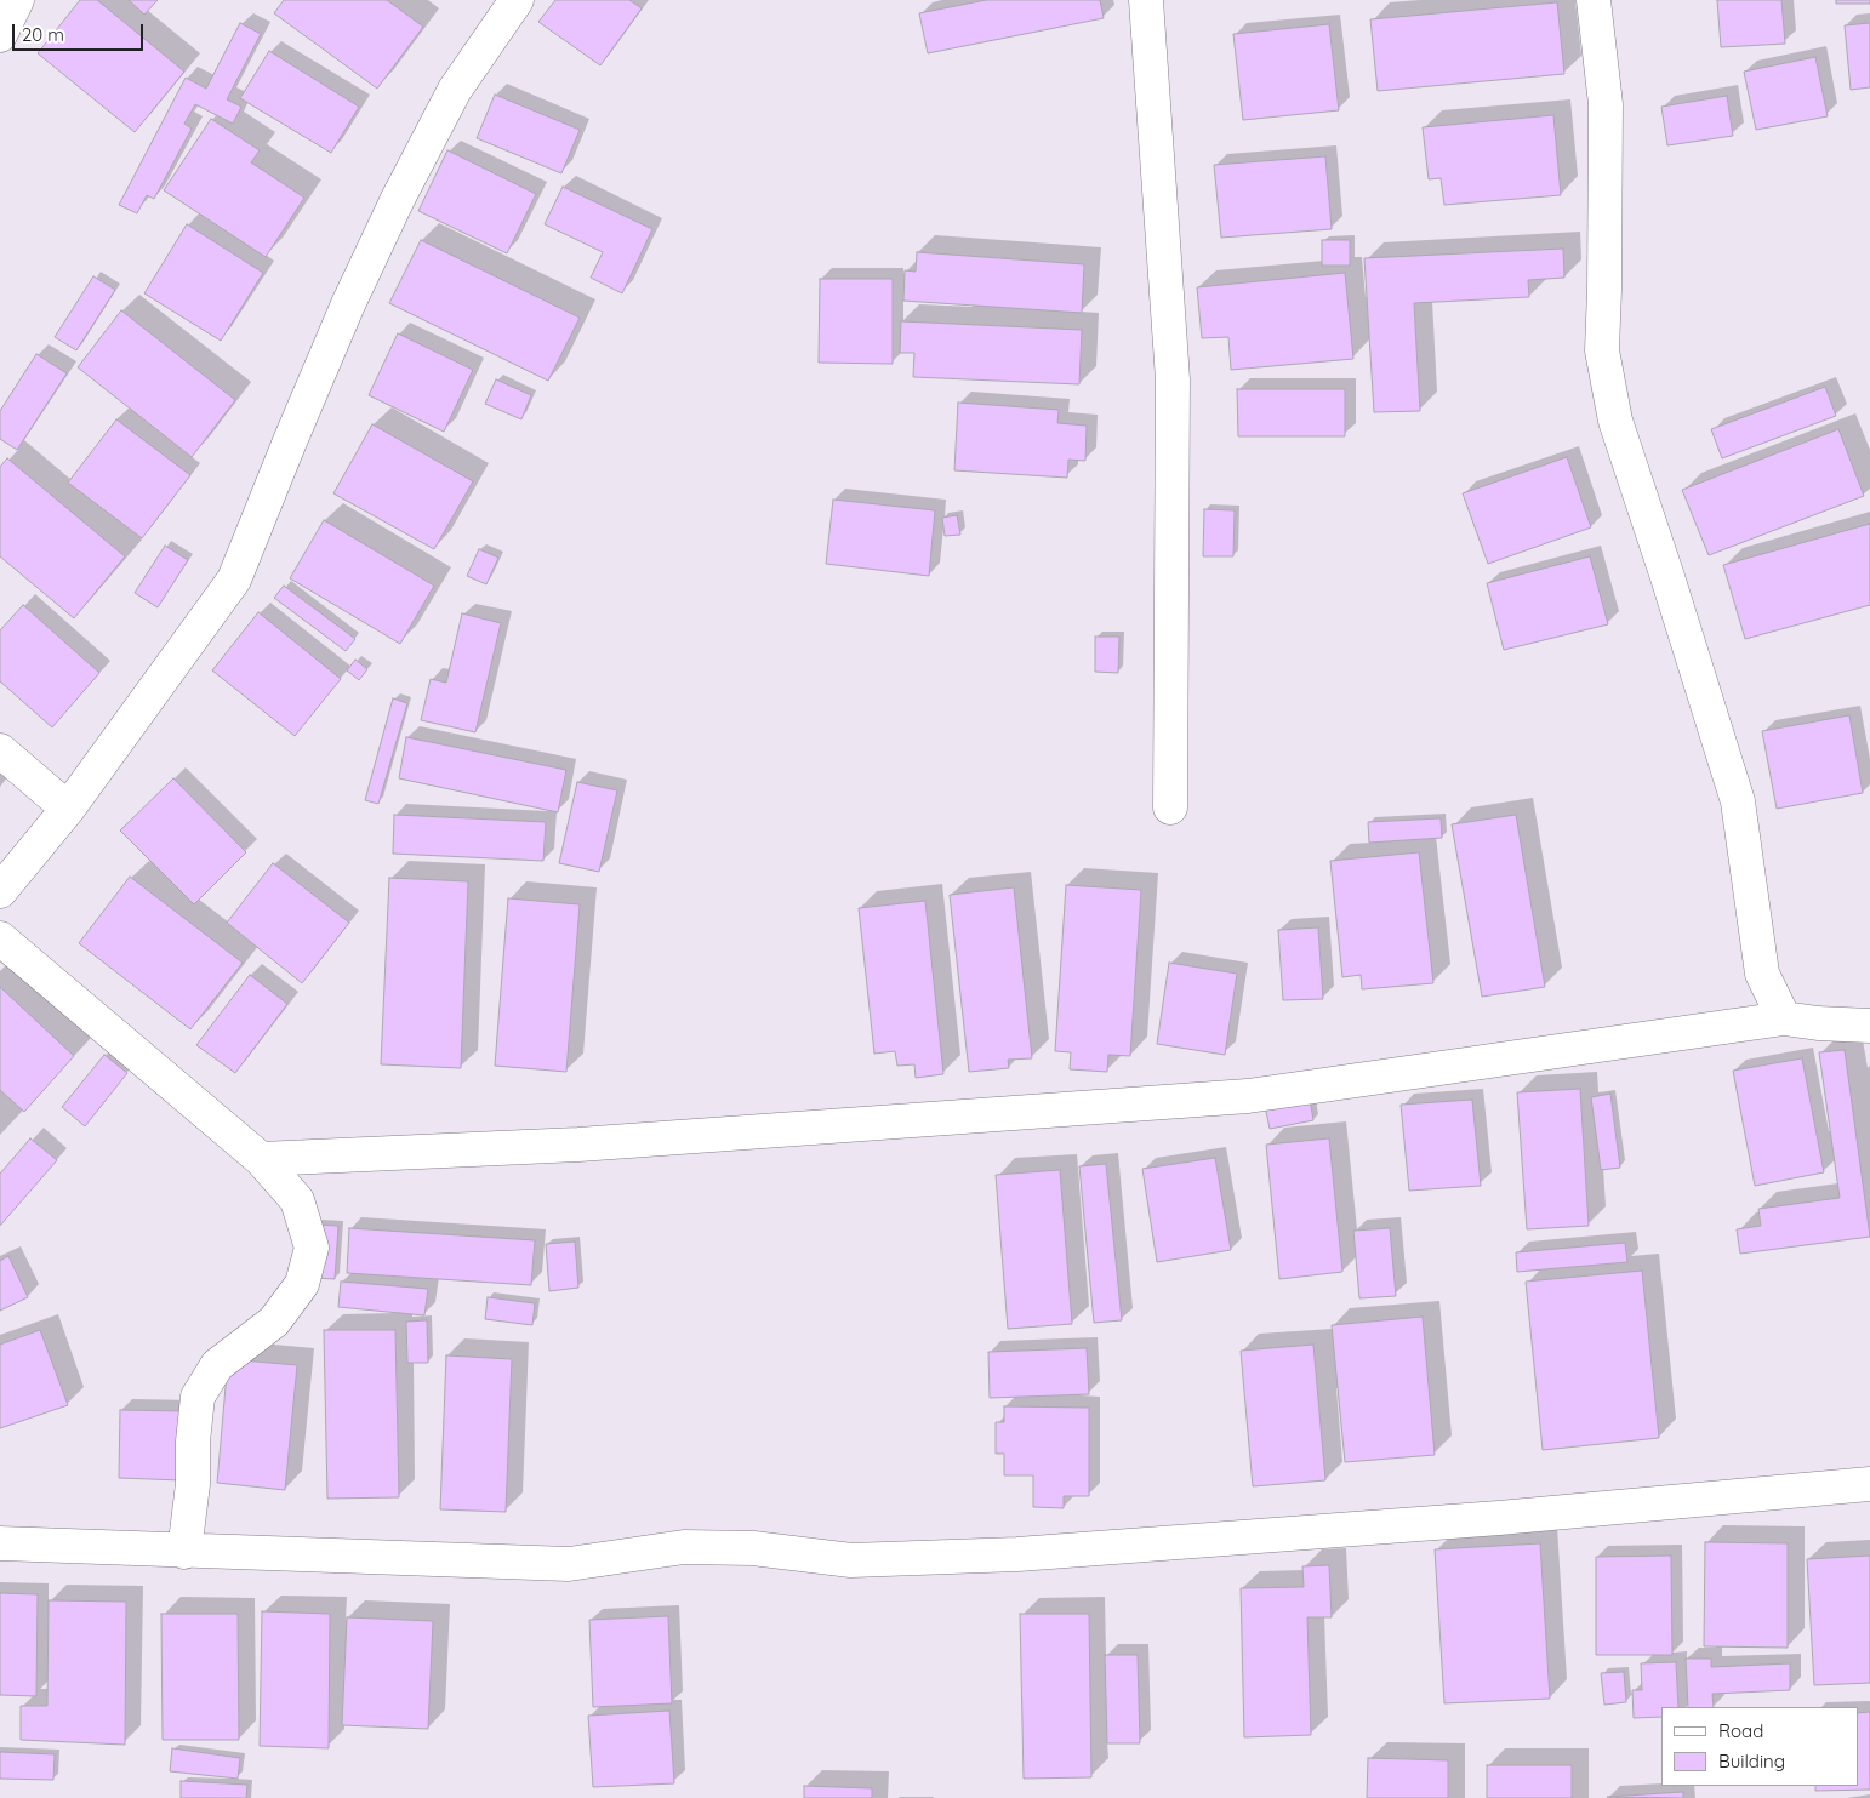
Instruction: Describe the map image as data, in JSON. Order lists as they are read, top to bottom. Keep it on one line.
{"legend":["Road","Building"],"scale_bar":"20 m"}
